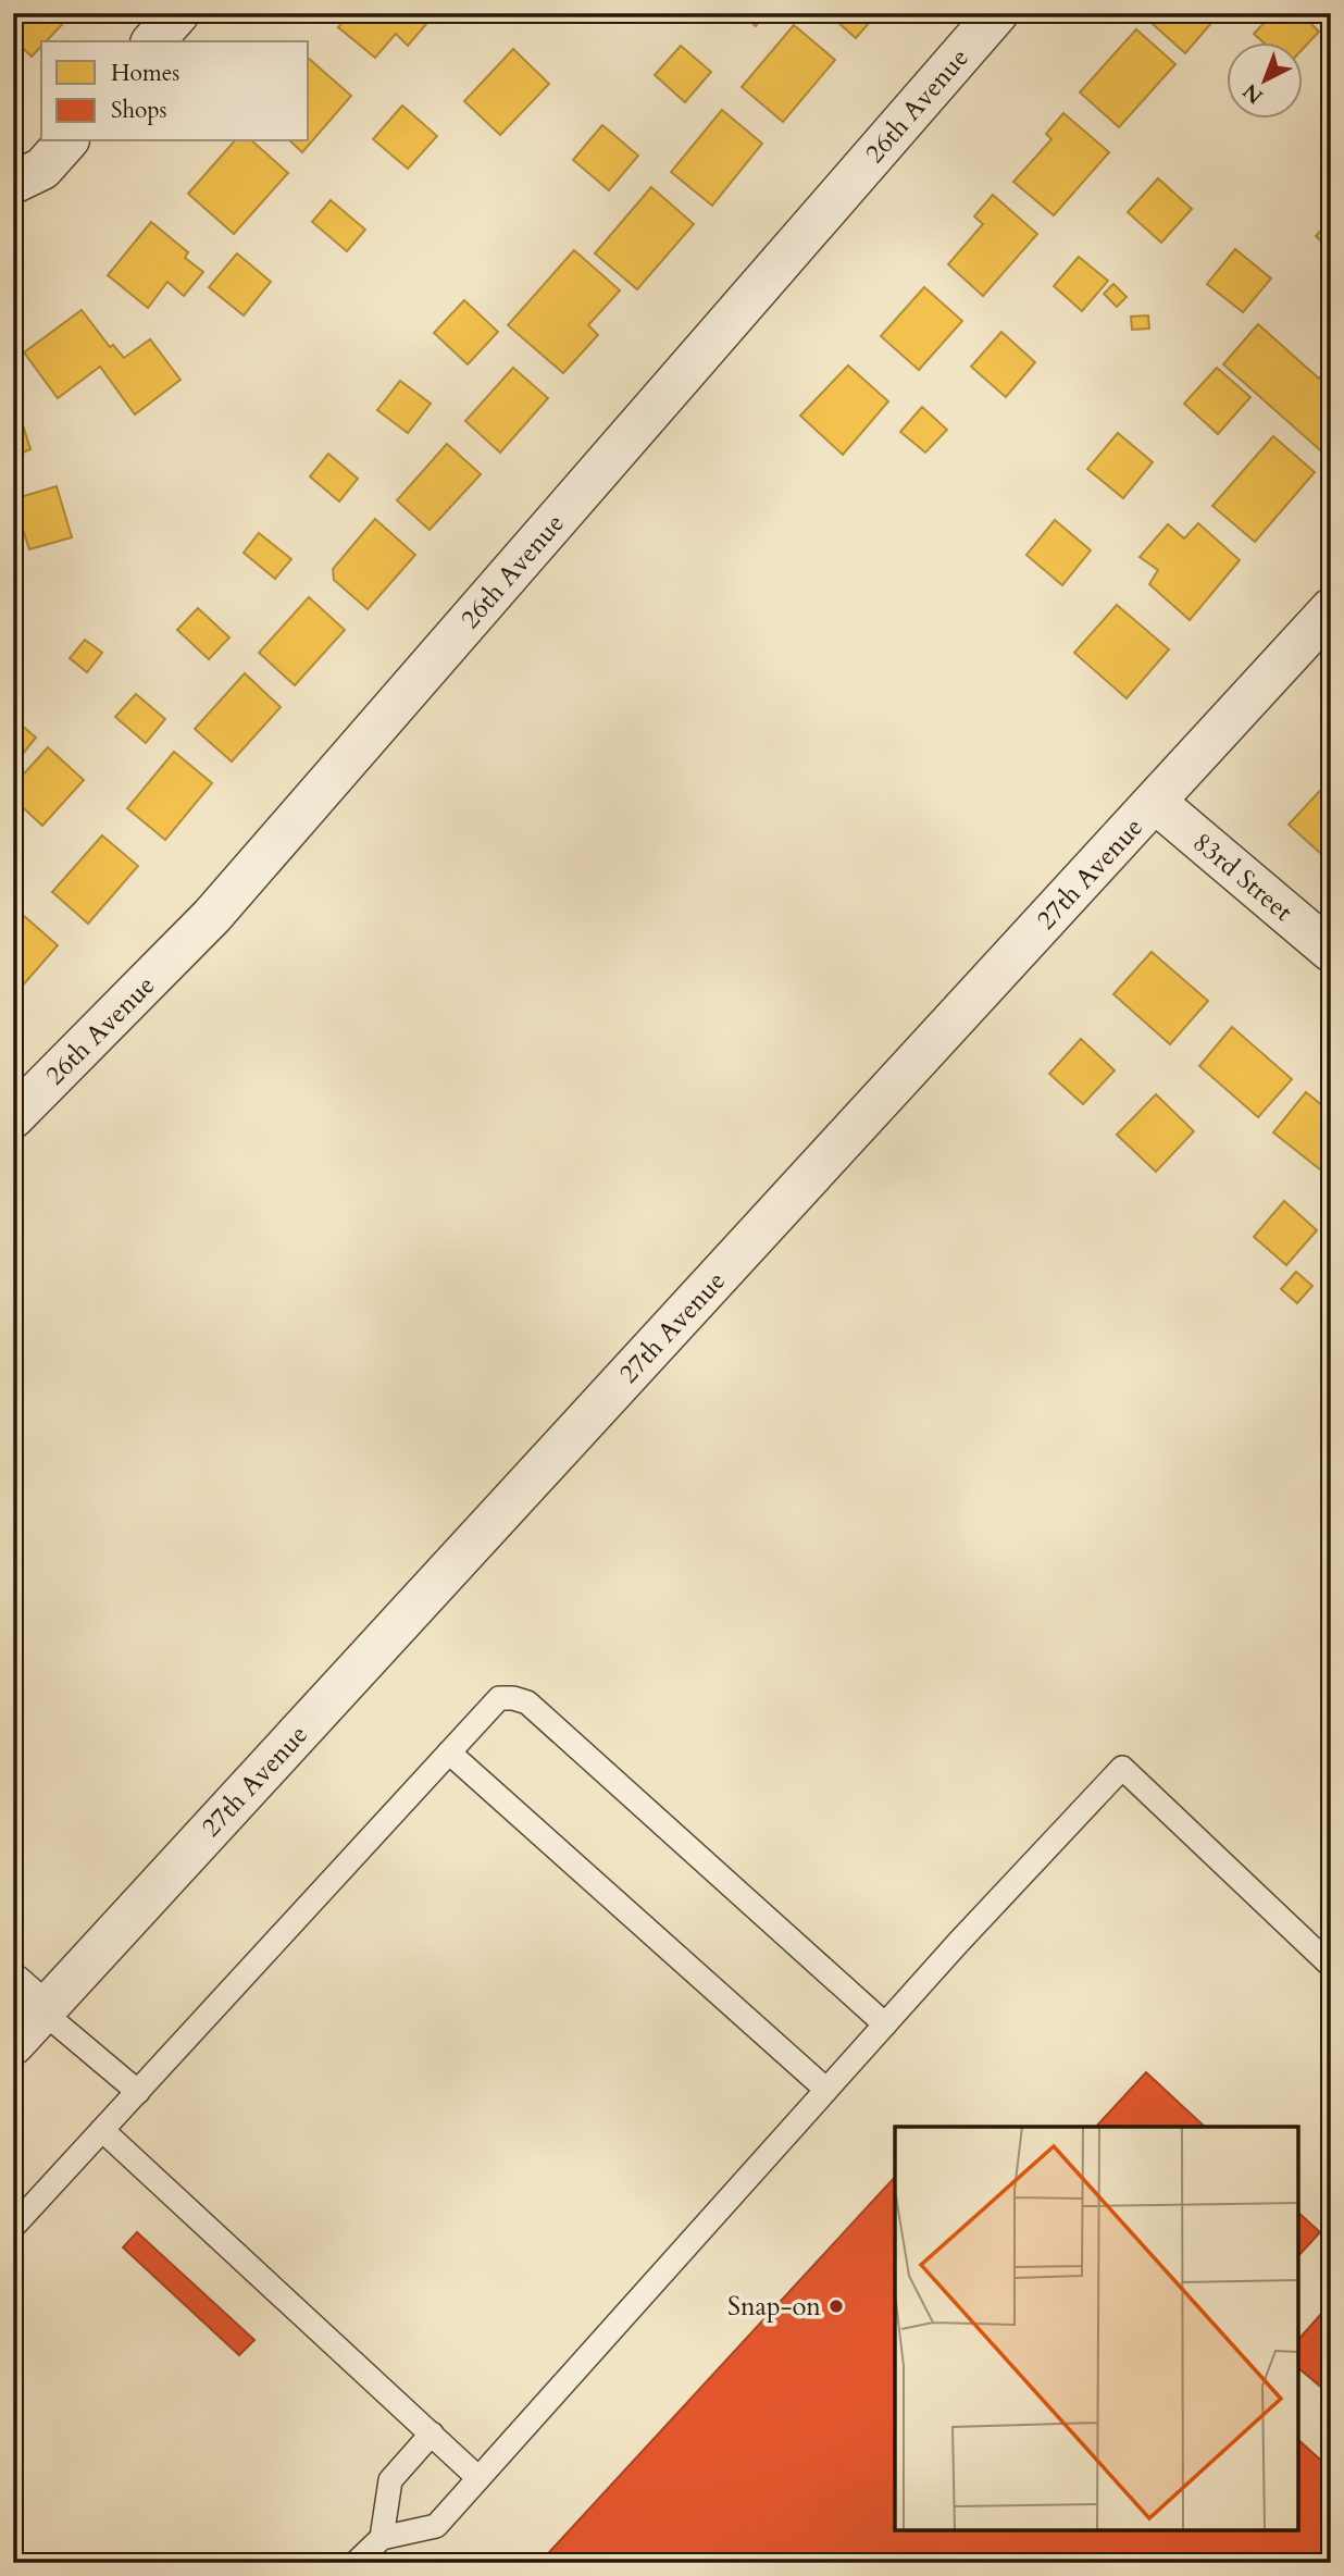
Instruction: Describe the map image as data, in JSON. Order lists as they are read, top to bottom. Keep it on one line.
{"streets":{"street":["26th Avenue","27th Avenue","83rd Street"]},"crossings":[["27th Avenue","83rd Street"]],"places":["Snap-on"],"legend":["Homes","Shops"],"north":"bottom left"}
